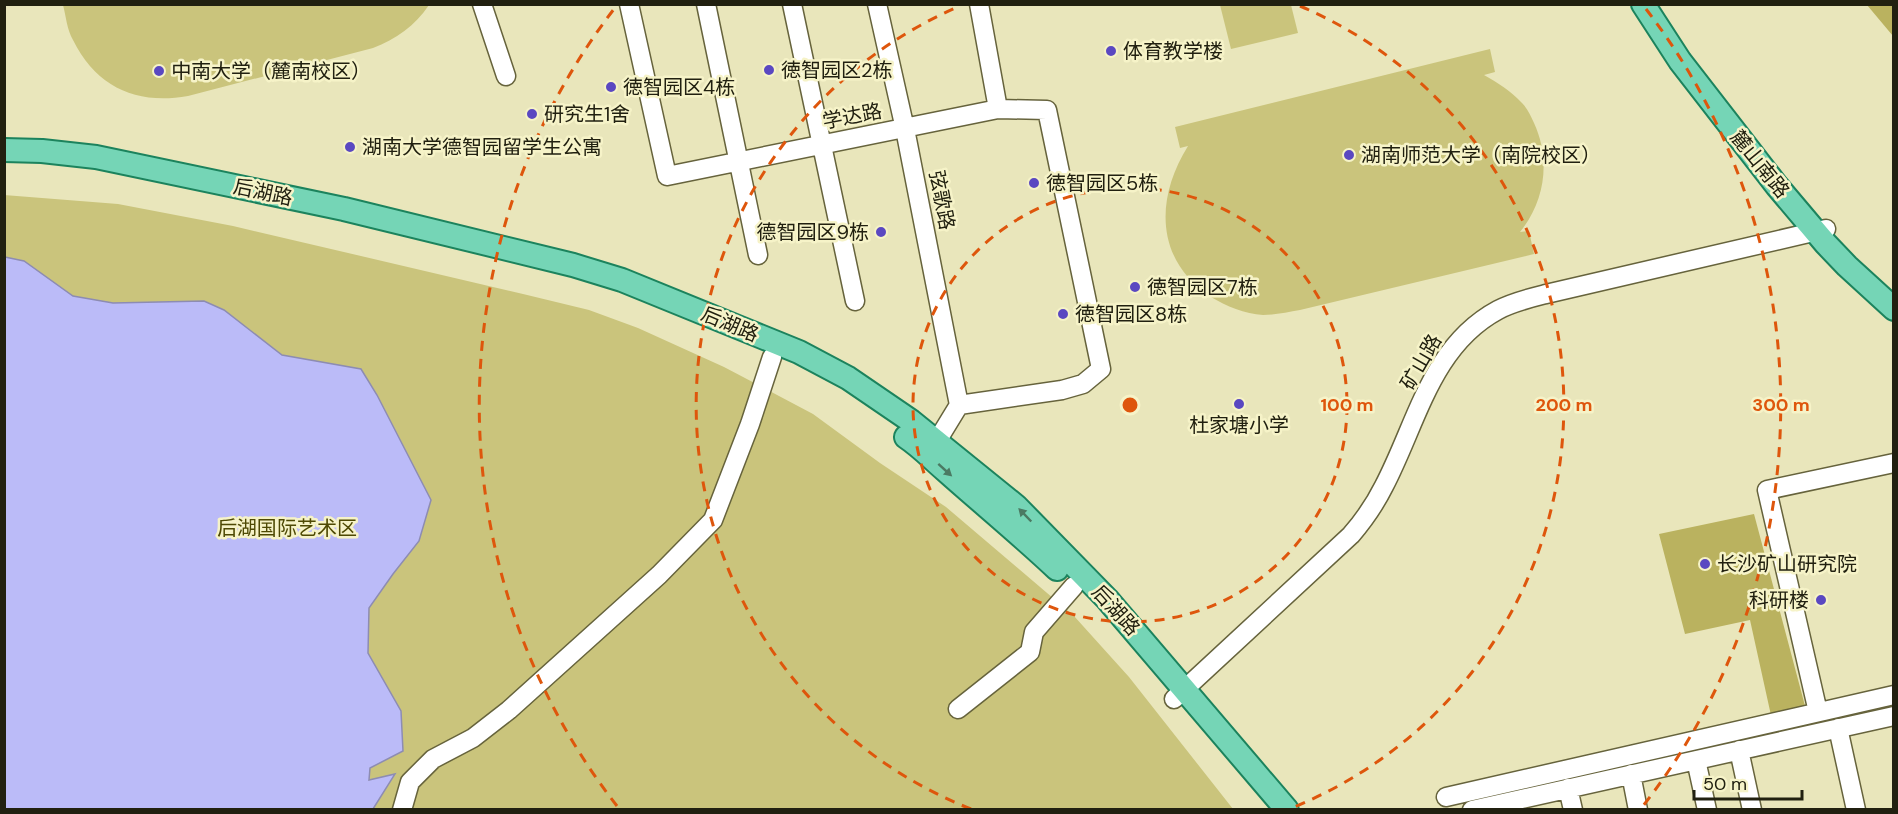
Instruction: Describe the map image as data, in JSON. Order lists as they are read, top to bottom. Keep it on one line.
{"streets":{"main road":["麓山南路","后湖路"],"street":["学达路","弦歌路","矿山路"]},"crossings":[["学达路","弦歌路"],["麓山南路","矿山路"],["后湖路","矿山路"]],"parks":["后湖国际艺术区"],"places":["体育教学楼","徳智园区2栋","中南大学（麓南校区）","徳智园区4栋","研究生1舍","湖南大学德智园留学生公寓","湖南师范大学（南院校区）","徳智园区5栋","德智园区9栋","徳智园区7栋","徳智园区8栋","杜家塘小学","长沙矿山研究院","科研楼"],"scale_bar":"50 m","rings":["100 m","200 m","300 m"]}
